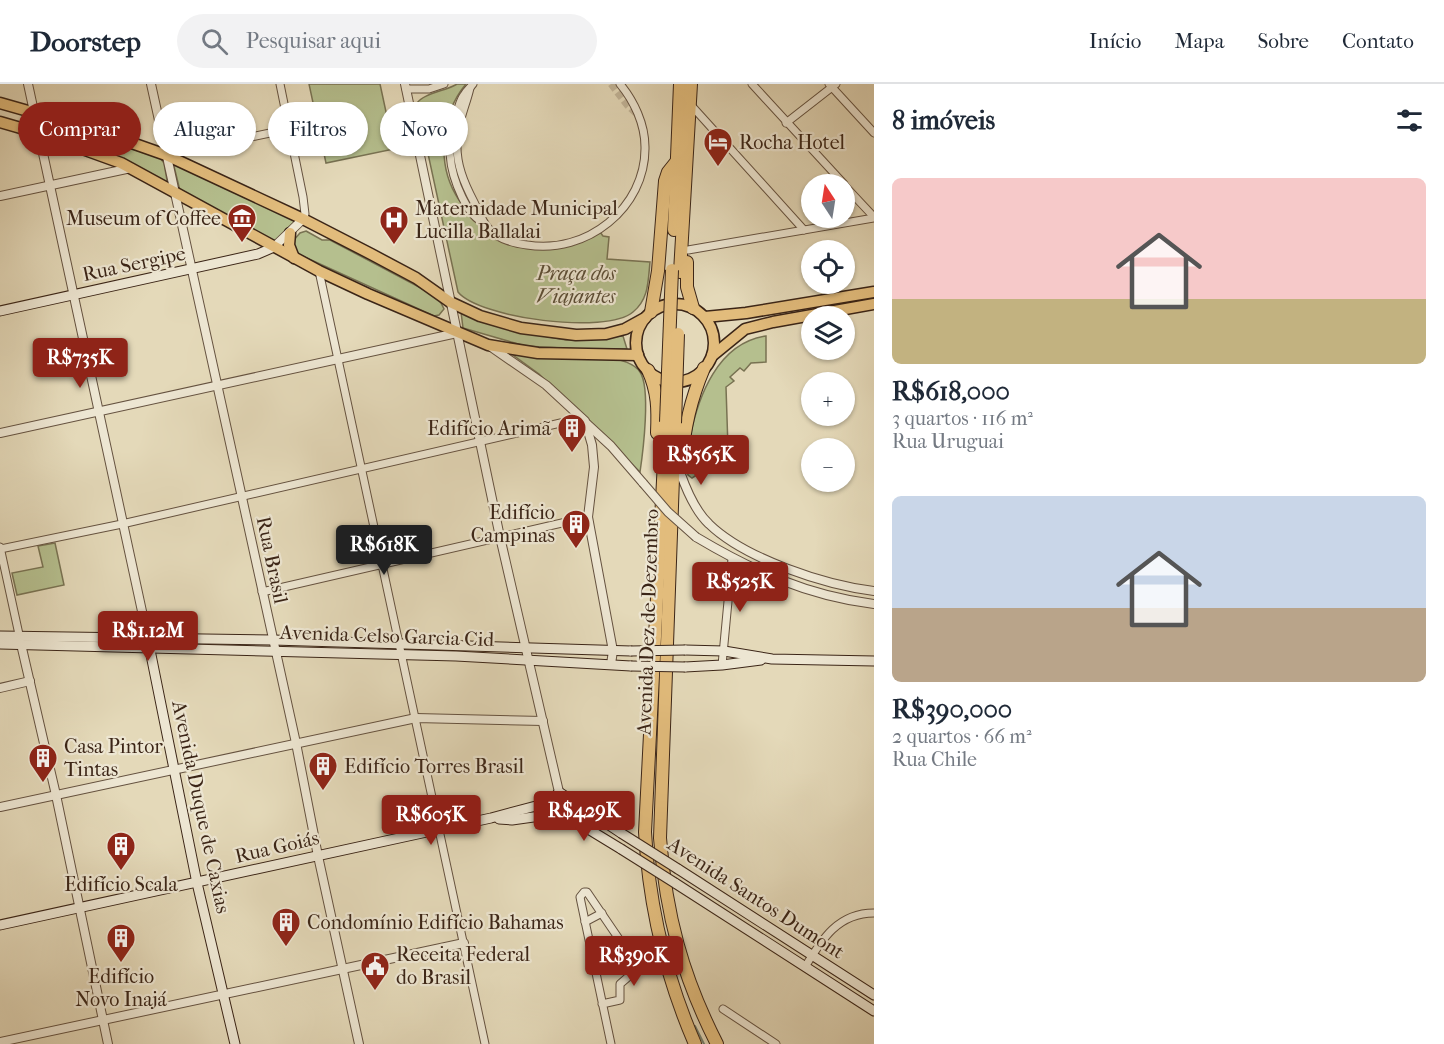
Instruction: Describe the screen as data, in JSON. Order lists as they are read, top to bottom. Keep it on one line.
{"streets":{"highway":["Avenida Dez de Dezembro"],"main road":["Rua Sergipe","Avenida Celso Garcia Cid","Avenida Duque de Caxias","Rua Goiás","Avenida Santos Dumont"],"street":["Rua Brasil"]},"crossings":[["Rua Sergipe","Rua Brasil"],["Rua Sergipe","Avenida Duque de Caxias"],["Rua Brasil","Avenida Celso Garcia Cid"],["Rua Brasil","Rua Goiás"],["Avenida Celso Garcia Cid","Avenida Duque de Caxias"],["Avenida Duque de Caxias","Rua Goiás"],["Rua Goiás","Avenida Santos Dumont"]],"parks":["Praça dos Viajantes"],"places":{"hotel":["Rocha Hotel"],"museum":["Museum of Coffee"],"hospital":["Maternidade Municipal Lucilla Ballalai"],"building":["Edifício Arimã","Edifício Campinas","Casa Pintor Tintas","Edifício Torres Brasil","Edifício Scala","Condomínio Edifício Bahamas","Edifício Novo Inajá"],"public building":["Receita Federal do Brasil"]},"north":"top","page":{"header":"Doorstep","search":"Pesquisar aqui","nav":["Início","Mapa","Sobre","Contato"],"heading":"8 imóveis","chip":["Comprar","Alugar","Filtros","Novo"],"list":[{"name":"R$618,000","note":"3 quartos · 116 m² · Rua Uruguai"},{"name":"R$390,000","note":"2 quartos · 66 m² · Rua Chile"}],"map_buttons":["+","−"],"price":["R$735K","R$565K","R$618K","R$525K","R$1.12M","R$429K","R$605K","R$390K"]}}
